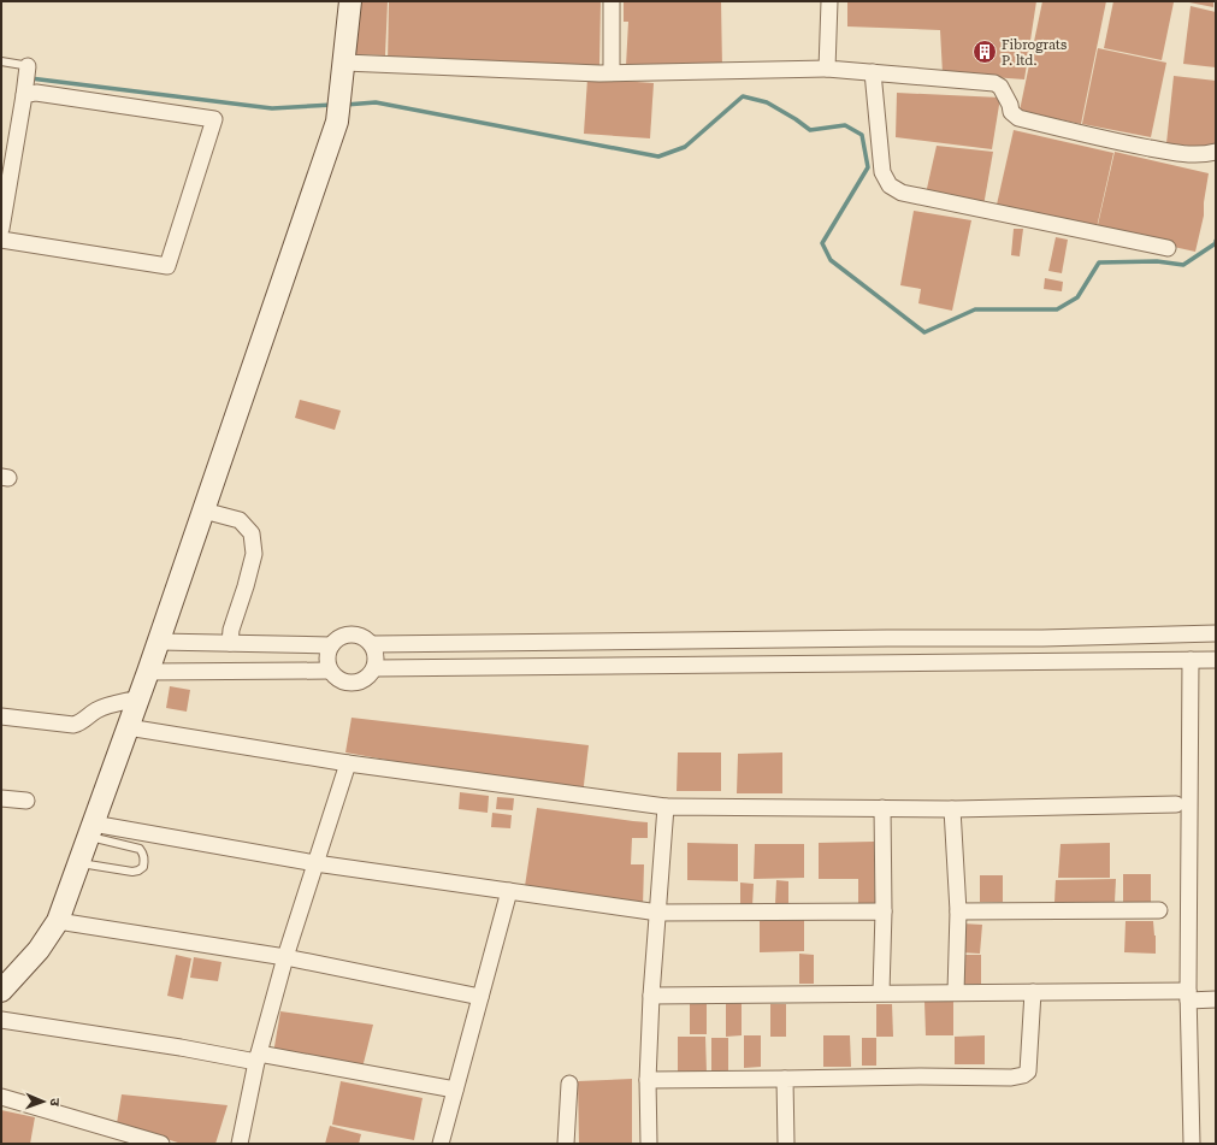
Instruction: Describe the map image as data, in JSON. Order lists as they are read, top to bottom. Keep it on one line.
{"places":{"building":["Fibrograts P. ltd."]},"north":"right"}
